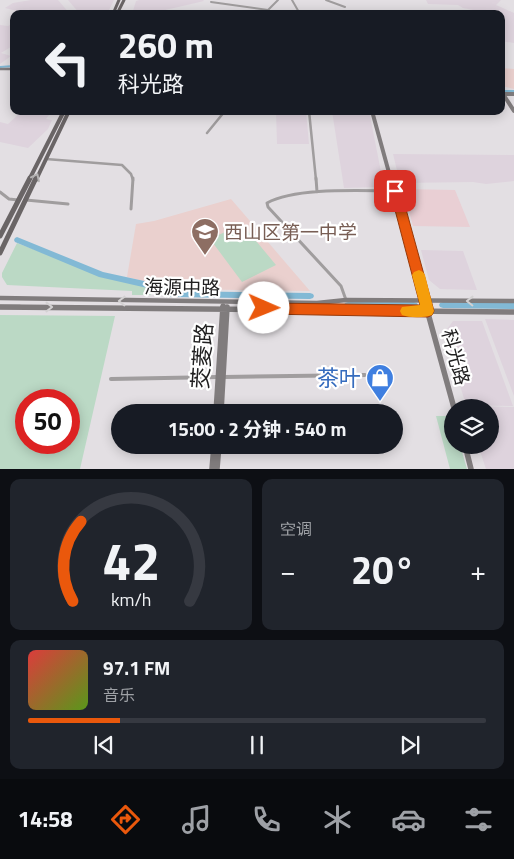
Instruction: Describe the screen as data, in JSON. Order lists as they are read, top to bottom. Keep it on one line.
{"streets":{"main road":["海源中路","茭菱路","科光路"]},"crossings":[["海源中路","茭菱路"],["海源中路","科光路"]],"places":{"school or university":["西山区第一中学"],"shop":["茶叶"]},"page":{"turn":["260 m","科光路"],"limit":"50","trip":"15:00 · 2 分钟 · 540 m","tile":"空调","heat":["−","20°","+"],"song":["97.1 FM","音乐"],"tabs":"14:58","gauge":["42","km/h"]}}
